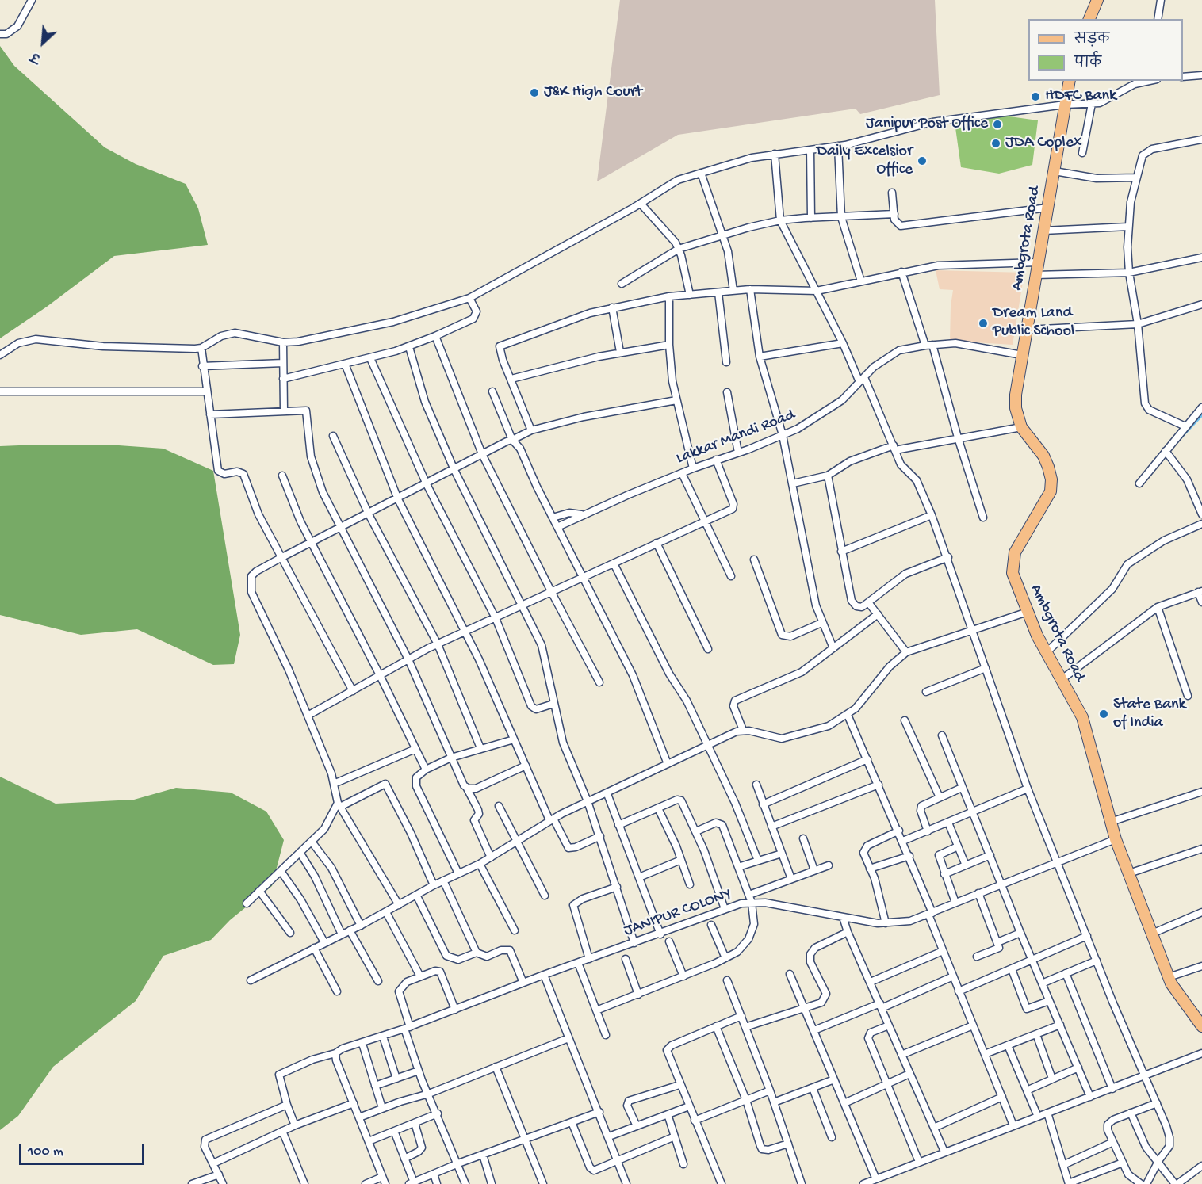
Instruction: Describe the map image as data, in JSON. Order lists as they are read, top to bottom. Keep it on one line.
{"streets":{"main road":["Ambgrota Road"],"street":["Lakkar Mandi Road","JANIPUR COLONY"]},"crossings":[["Ambgrota Road","Lakkar Mandi Road"],["Ambgrota Road","JANIPUR COLONY"]],"places":["J&K High Court","HDFC Bank","Janipur Post Office","JDA Coplex","Daily Excelsior Office","Dream Land Public School","State Bank of India"],"legend":["सड़क","पार्क"],"scale_bar":"100 m","north":"bottom left"}
